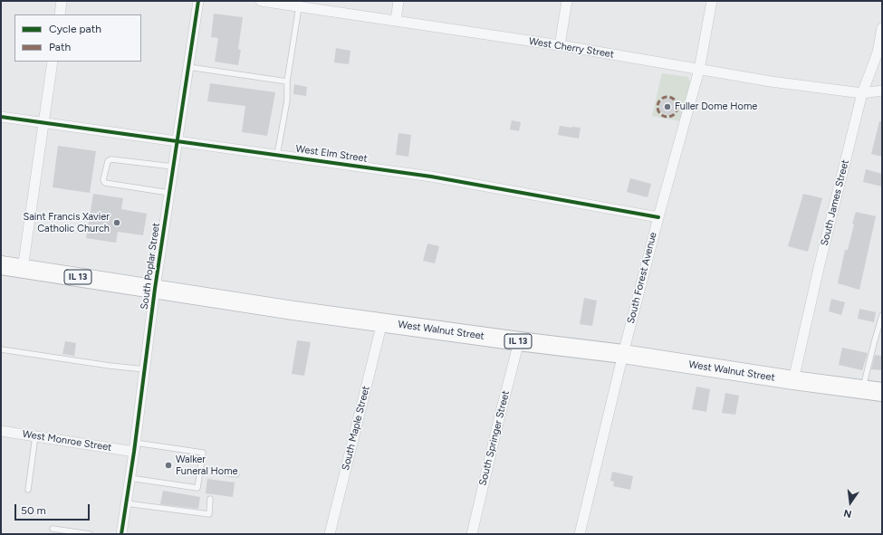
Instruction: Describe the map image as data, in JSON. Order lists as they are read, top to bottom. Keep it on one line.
{"streets":{"highway":["IL 13","West Walnut Street"],"street":["West Cherry Street","West Elm Street","South James Street","South Poplar Street","South Forest Avenue","South Maple Street","South Springer Street","West Monroe Street"]},"crossings":[["West Cherry Street","South James Street"],["West Cherry Street","South Forest Avenue"],["West Elm Street","South Poplar Street"],["West Elm Street","South Forest Avenue"],["South James Street","West Walnut Street"],["South Poplar Street","West Walnut Street"],["South Poplar Street","West Monroe Street"],["South Forest Avenue","West Walnut Street"],["West Walnut Street","South Maple Street"],["West Walnut Street","South Springer Street"]],"places":["Fuller Dome Home","Saint Francis Xavier Catholic Church","Walker Funeral Home"],"legend":["Cycle path","Path"],"scale_bar":"50 m","north":"bottom"}
